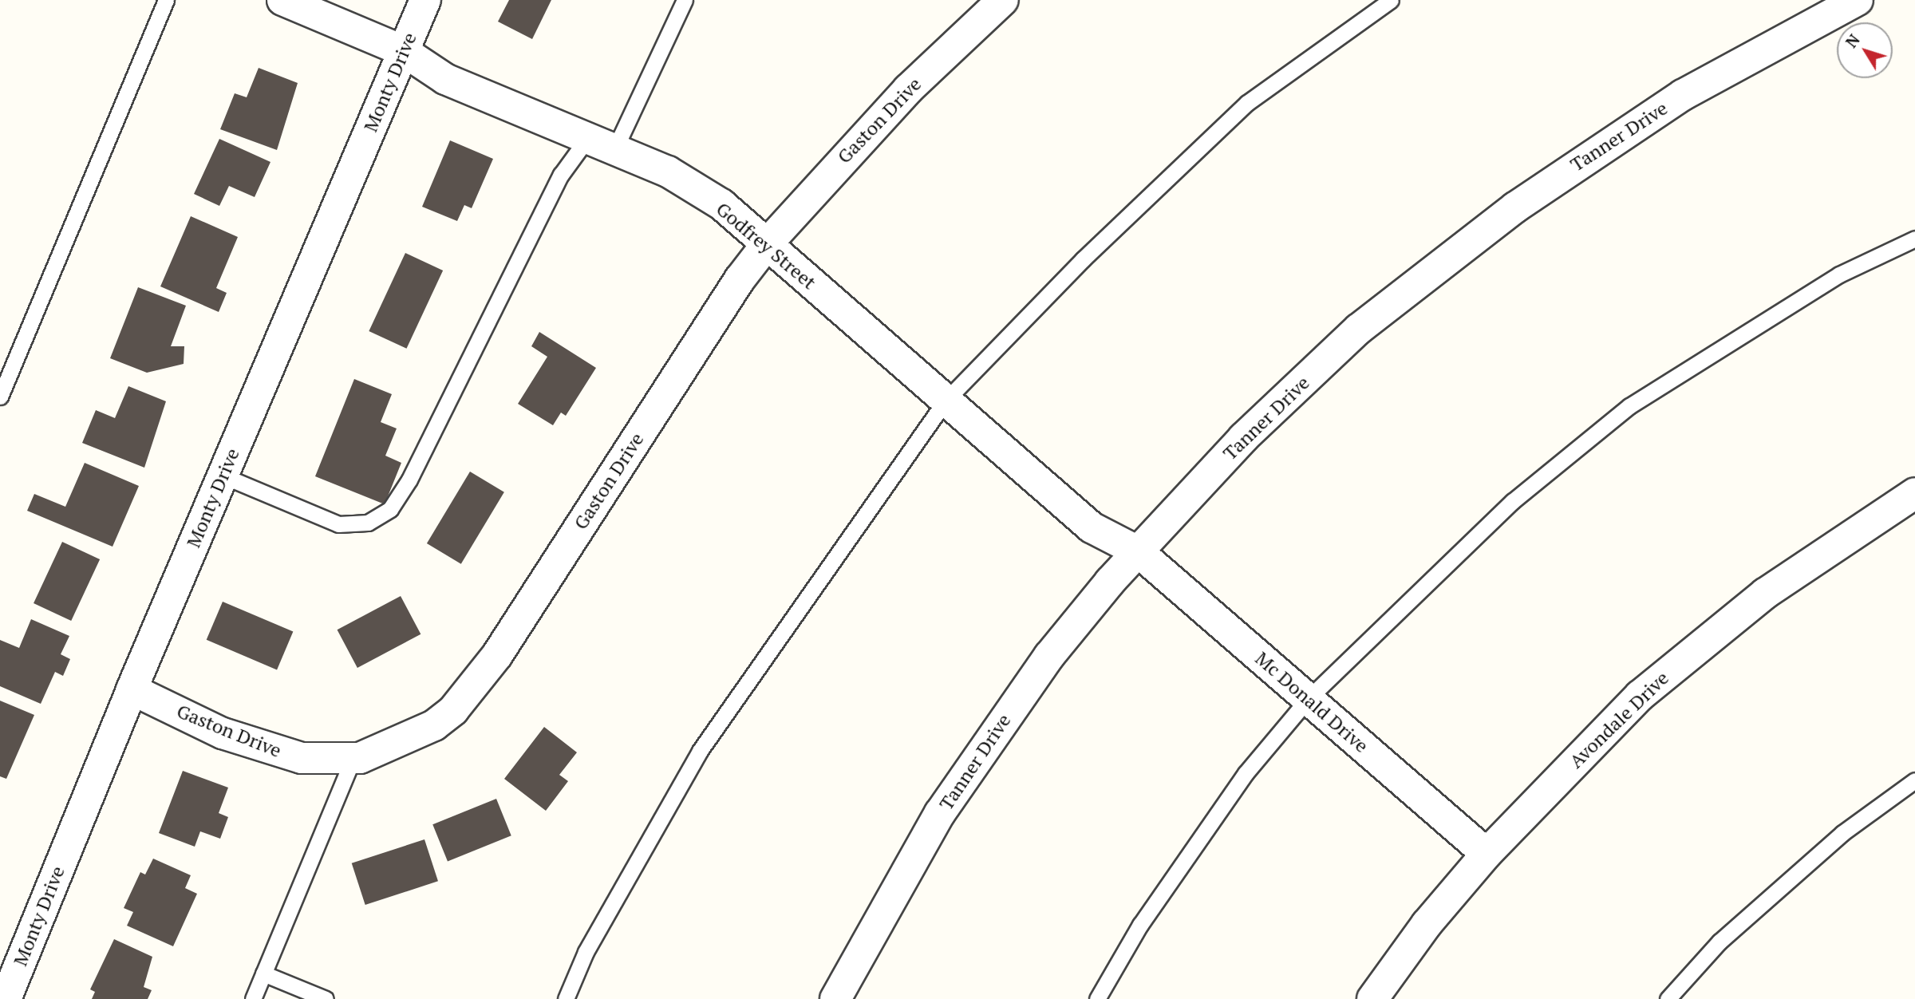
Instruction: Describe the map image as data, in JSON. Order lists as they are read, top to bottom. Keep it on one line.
{"streets":{"street":["Monty Drive","Gaston Drive","Tanner Drive","Godfrey Street","Mc Donald Drive","Avondale Drive"]},"crossings":[["Monty Drive","Gaston Drive"],["Monty Drive","Godfrey Street"],["Gaston Drive","Godfrey Street"],["Tanner Drive","Godfrey Street"],["Tanner Drive","Mc Donald Drive"],["Godfrey Street","Mc Donald Drive"],["Mc Donald Drive","Avondale Drive"]],"north":"top left"}
